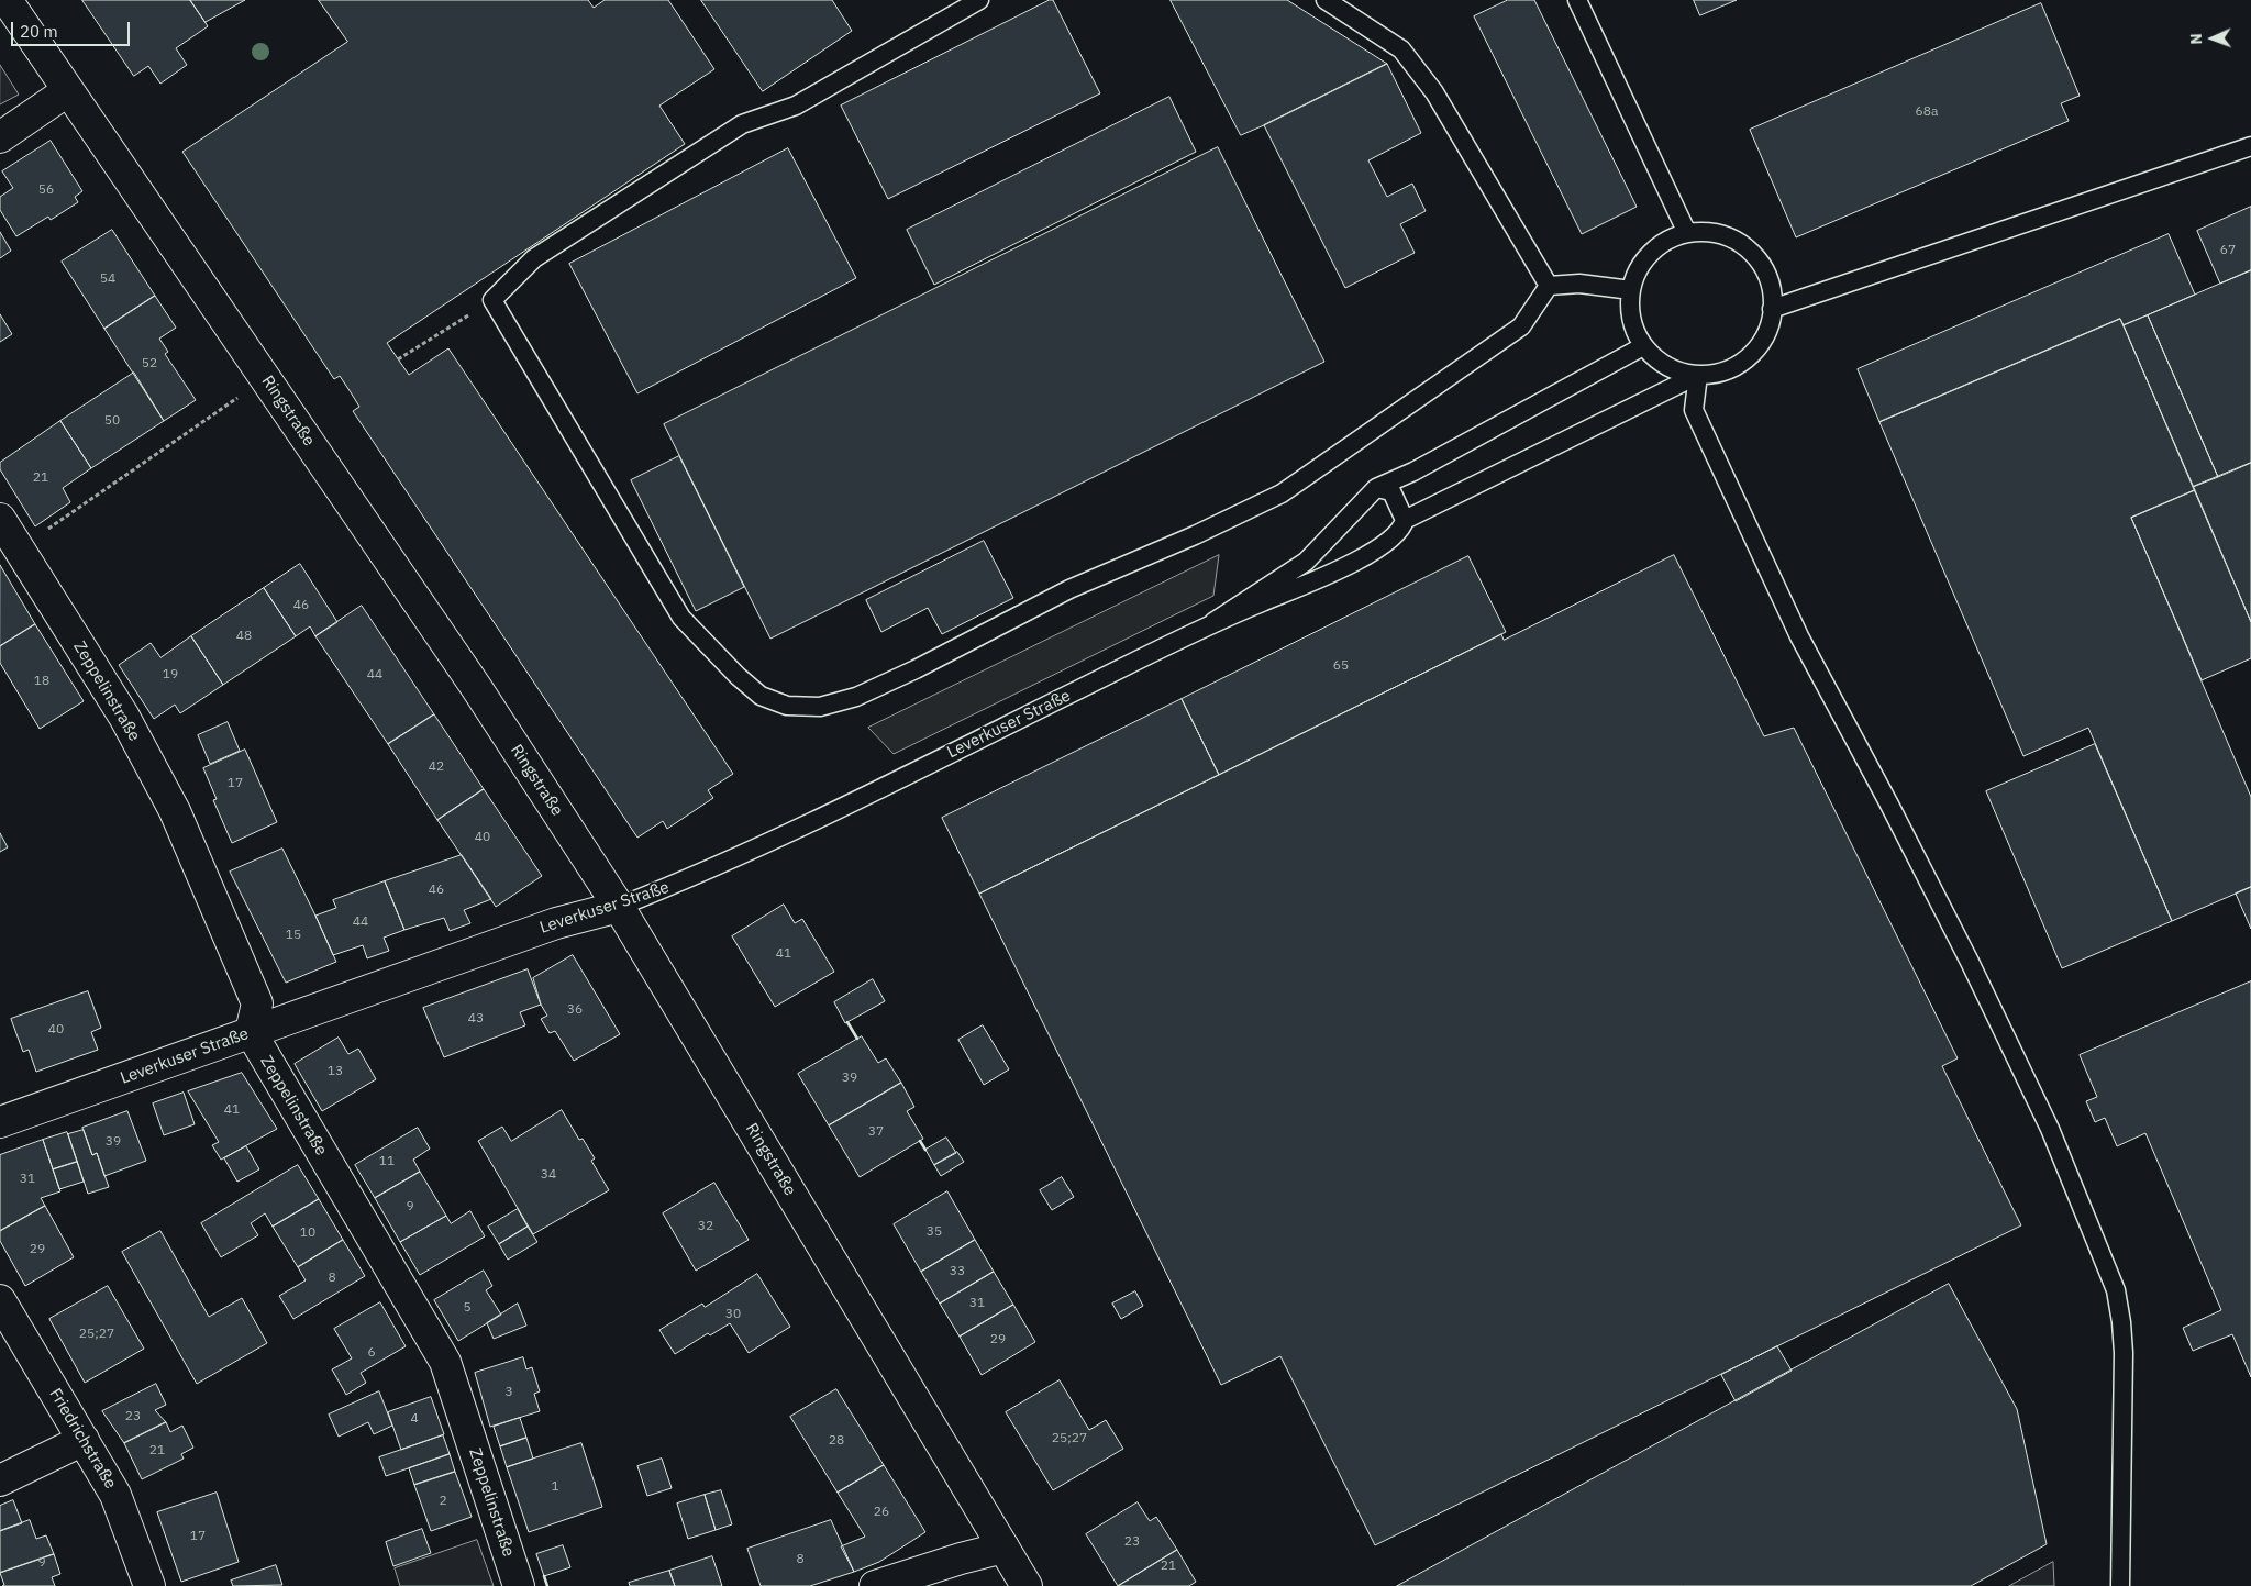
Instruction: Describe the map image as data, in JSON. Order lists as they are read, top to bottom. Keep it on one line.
{"streets":{"street":["Ringstraße","Zeppelinstraße","Leverkuser Straße","Friedrichstraße"]},"crossings":[["Ringstraße","Leverkuser Straße"],["Zeppelinstraße","Leverkuser Straße"]],"house_numbers":["68a","56","67","54","52","50","21","46","48","65","19","44","18","42","17","40","46","44","15","41","36","43","40","13","39","41","37","39","11","34","31","9","32","35","10","29","33","8","31","5","30","25;27","29","6","3","23","4","25;27","28","21","1","2","26","17","23","8","9","21"],"scale_bar":"20 m","north":"left"}
